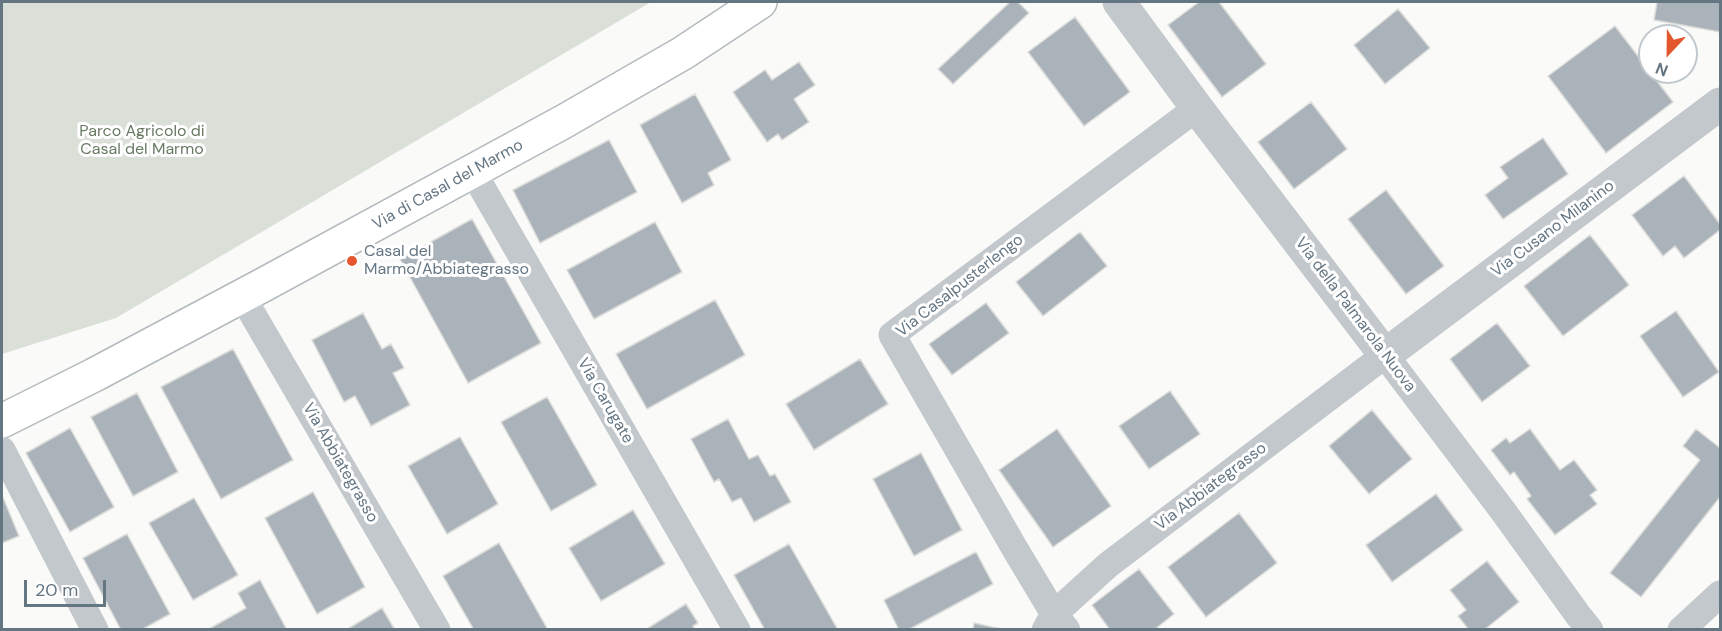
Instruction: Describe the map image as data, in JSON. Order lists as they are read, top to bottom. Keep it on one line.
{"streets":{"main road":["Via di Casal del Marmo"],"street":["Via Cusano Milanino","Via Casalpusterlengo","Via della Palmarola Nuova","Via Carugate","Via Abbiategrasso"]},"crossings":[["Via di Casal del Marmo","Via Carugate"],["Via di Casal del Marmo","Via Abbiategrasso"],["Via Cusano Milanino","Via della Palmarola Nuova"],["Via Cusano Milanino","Via Abbiategrasso"],["Via Casalpusterlengo","Via della Palmarola Nuova"],["Via Casalpusterlengo","Via Abbiategrasso"],["Via della Palmarola Nuova","Via Abbiategrasso"]],"parks":["Parco Agricolo di Casal del Marmo"],"places":["Casal del Marmo/Abbiategrasso"],"scale_bar":"20 m","north":"bottom"}
